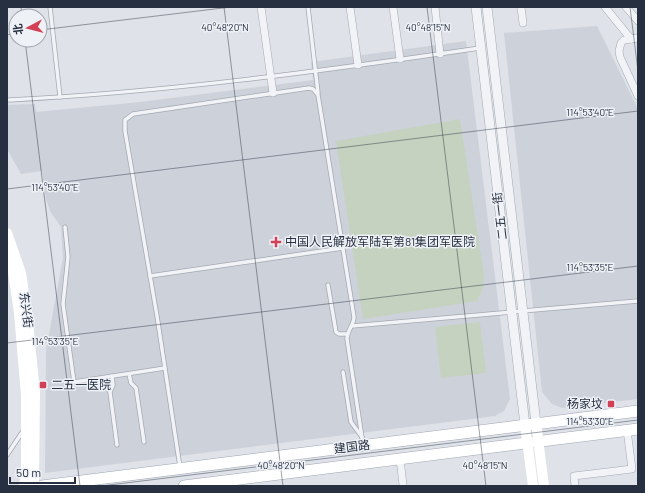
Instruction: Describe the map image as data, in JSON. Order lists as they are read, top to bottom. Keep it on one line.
{"streets":{"main road":["东兴街","建国路"],"street":["二五一街"]},"crossings":[["二五一街","建国路"]],"places":{"health":["中国人民解放军陆军第81集团军医院"],"transit":["二五一医院","杨家坟"]},"scale_bar":"50 m","north":"left","coordinates":["40°48'20\"N","40°48'15\"N","114°53'40\"E","114°53'35\"E","114°53'30\"E"]}
